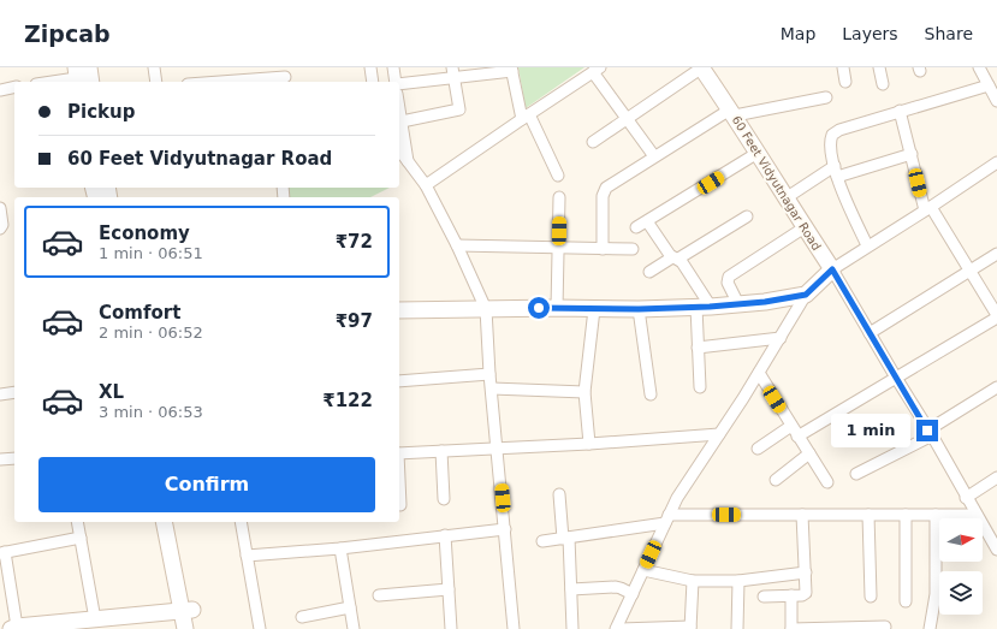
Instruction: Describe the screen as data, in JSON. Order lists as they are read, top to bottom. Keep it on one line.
{"streets":{"street":["60 Feet Vidyutnagar Road"]},"north":"right","page":{"header":"Zipcab","nav":["Map","Layers","Share"],"banner":["Pickup","60 Feet Vidyutnagar Road"],"list":[{"name":"Economy","note":"1 min · 06:51","value":"₹72"},{"name":"Comfort","note":"2 min · 06:52","value":"₹97"},{"name":"XL","note":"3 min · 06:53","value":"₹122"}],"bubble":"1 min","buttons":"Confirm"}}
